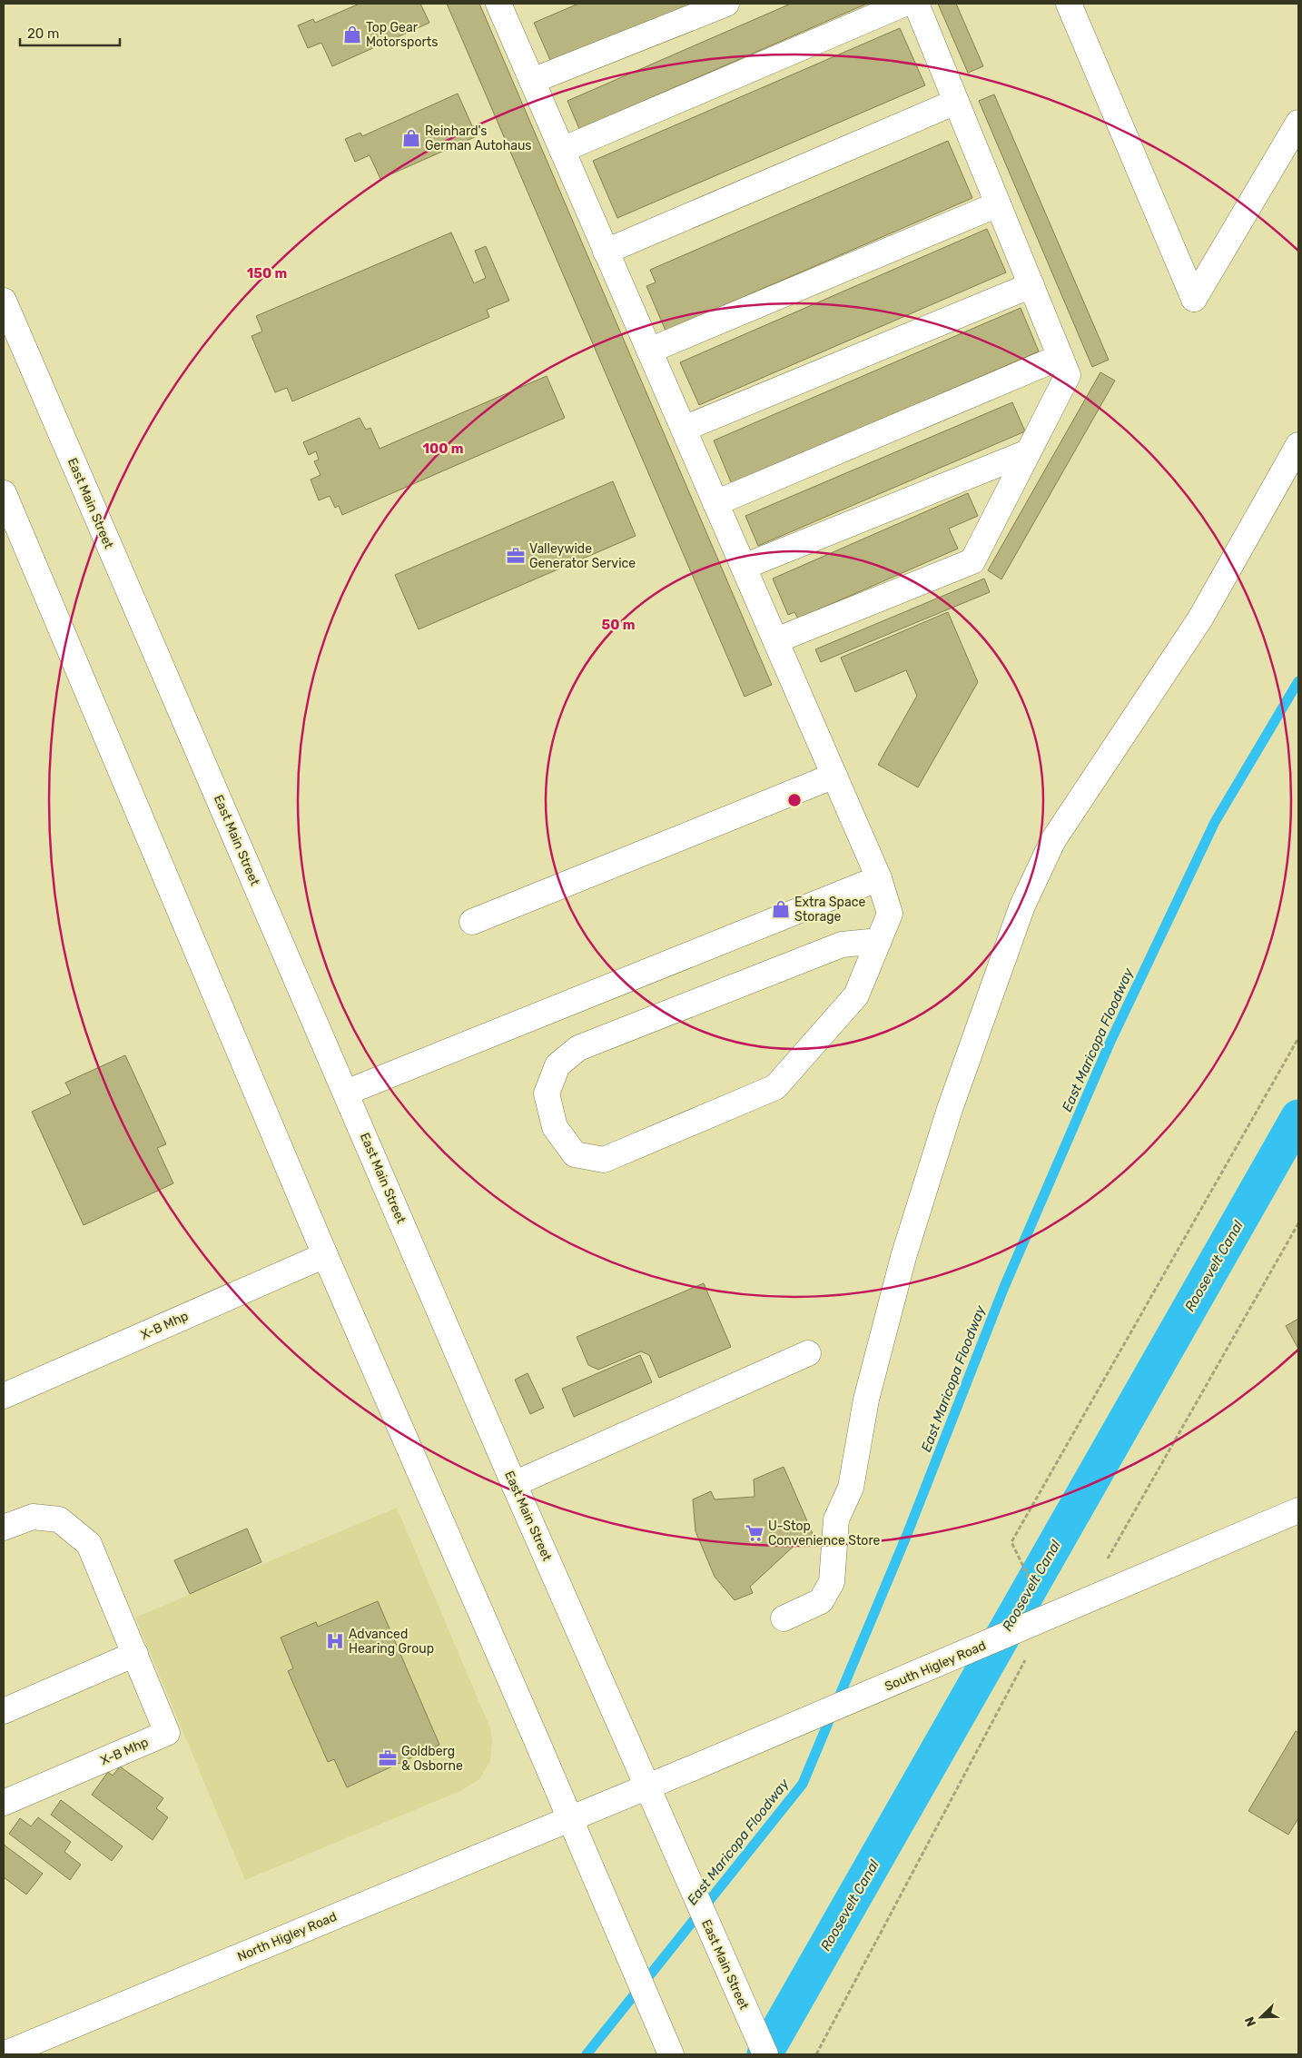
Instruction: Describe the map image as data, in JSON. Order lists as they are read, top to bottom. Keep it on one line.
{"streets":{"main road":["East Main Street","X-B Mhp","South Higley Road","North Higley Road"]},"crossings":[["East Main Street","South Higley Road"],["South Higley Road","North Higley Road"]],"water":["East Maricopa Floodway","Roosevelt Canal"],"places":{"shop":["Top Gear Motorsports","Reinhard's German Autohaus","Extra Space Storage"],"office":["Valleywide Generator Service","Goldberg & Osborne"],"supermarket":["U-Stop Convenience Store"],"hospital":["Advanced Hearing Group"]},"scale_bar":"20 m","north":"bottom left","rings":["150 m","100 m","50 m"]}
